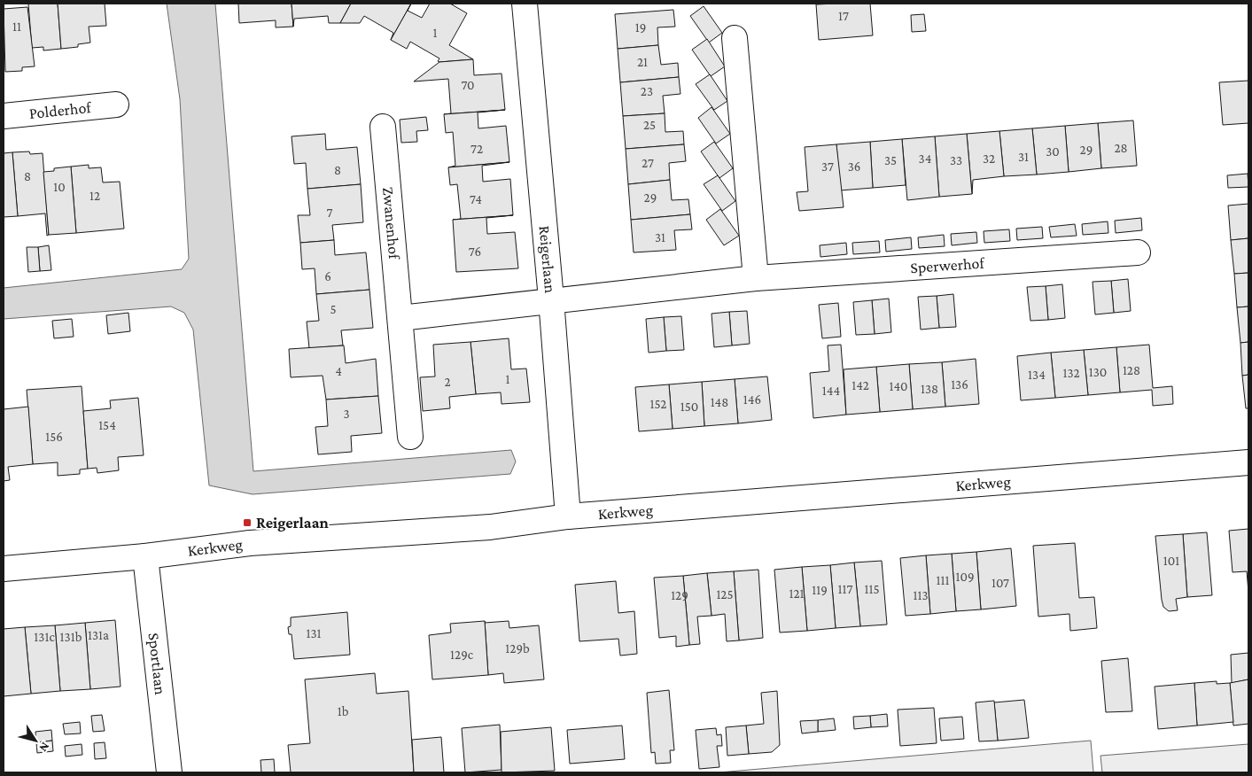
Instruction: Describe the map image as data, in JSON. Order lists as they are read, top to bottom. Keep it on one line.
{"streets":{"street":["Polderhof","Zwanenhof","Reigerlaan","Sperwerhof","Kerkweg","Sportlaan"]},"crossings":[["Reigerlaan","Sperwerhof"],["Reigerlaan","Kerkweg"],["Kerkweg","Sportlaan"]],"places":{"transit":["Reigerlaan"]},"house_numbers":["17","11","19","1","21","70","23","25","28","72","29","30","31","34","32","35","33","27","37","36","8","8","10","12","29","74","7","31","76","6","5","128","4","130","132","134","1","2","136","142","140","138","144","146","148","152","150","3","154","156","101","109","111","107","117","115","119","121","125","129","113","131","131a","131c","131b","129b","129c","1b"],"north":"bottom right"}
